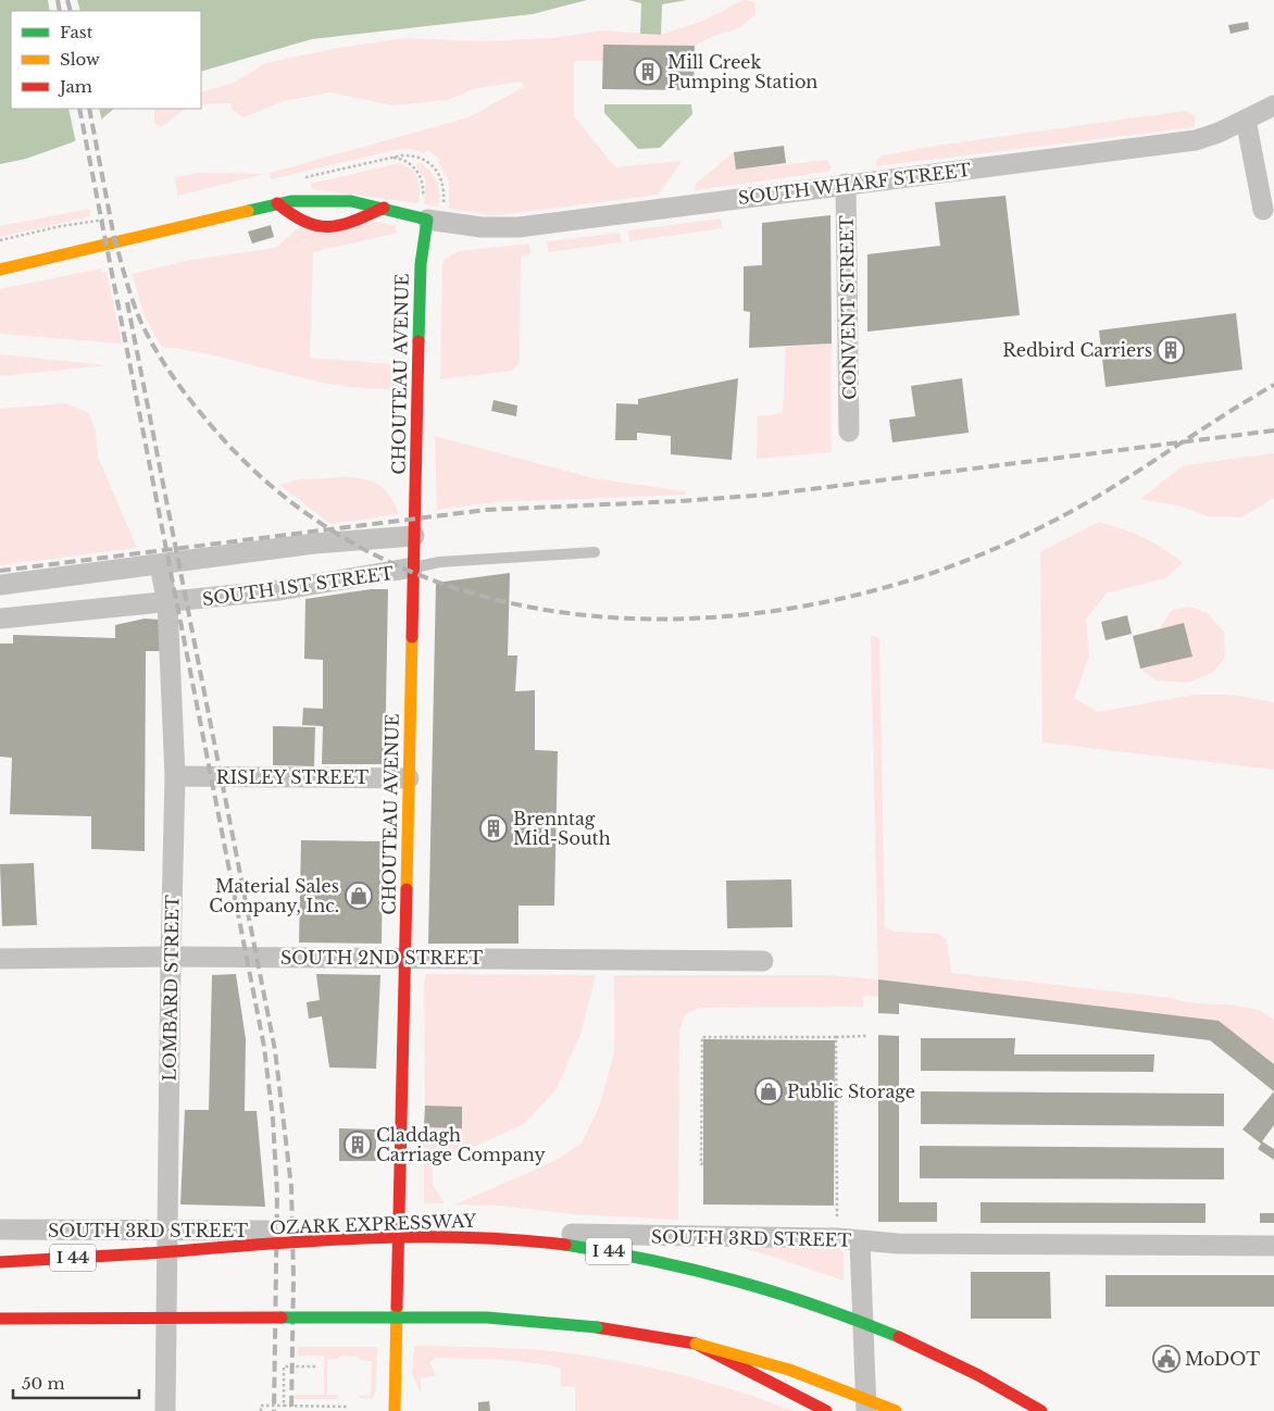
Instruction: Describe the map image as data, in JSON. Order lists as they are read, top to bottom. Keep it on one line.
{"streets":{"main road":["CHOUTEAU AVENUE","OZARK EXPRESSWAY","I 44"],"street":["SOUTH WHARF STREET","CONVENT STREET","SOUTH 1ST STREET","RISLEY STREET","SOUTH 2ND STREET","LOMBARD STREET","SOUTH 3RD STREET"]},"crossings":[["SOUTH WHARF STREET","CONVENT STREET"],["SOUTH WHARF STREET","CHOUTEAU AVENUE"],["CHOUTEAU AVENUE","SOUTH 1ST STREET"],["CHOUTEAU AVENUE","RISLEY STREET"],["CHOUTEAU AVENUE","SOUTH 2ND STREET"],["CHOUTEAU AVENUE","SOUTH 3RD STREET"],["SOUTH 1ST STREET","LOMBARD STREET"],["RISLEY STREET","LOMBARD STREET"],["SOUTH 2ND STREET","LOMBARD STREET"],["LOMBARD STREET","SOUTH 3RD STREET"]],"places":{"building":["Mill Creek Pumping Station","Redbird Carriers","Brenntag Mid-South","Claddagh Carriage Company"],"shop":["Material Sales Company, Inc.","Public Storage"],"public building":["MoDOT"]},"legend":["Fast","Slow","Jam"],"scale_bar":"50 m"}
